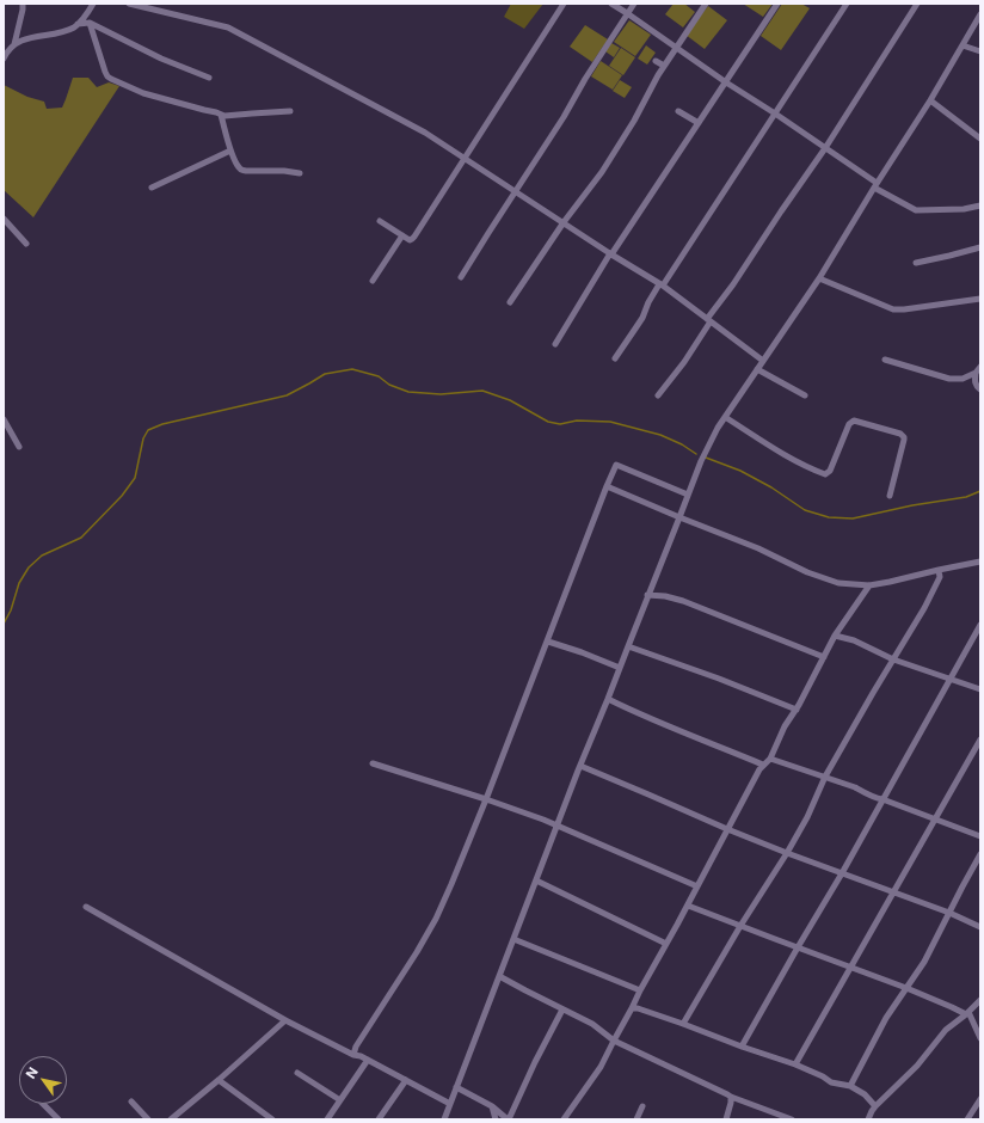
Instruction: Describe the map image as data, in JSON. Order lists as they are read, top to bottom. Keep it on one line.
{"north":"top left"}
